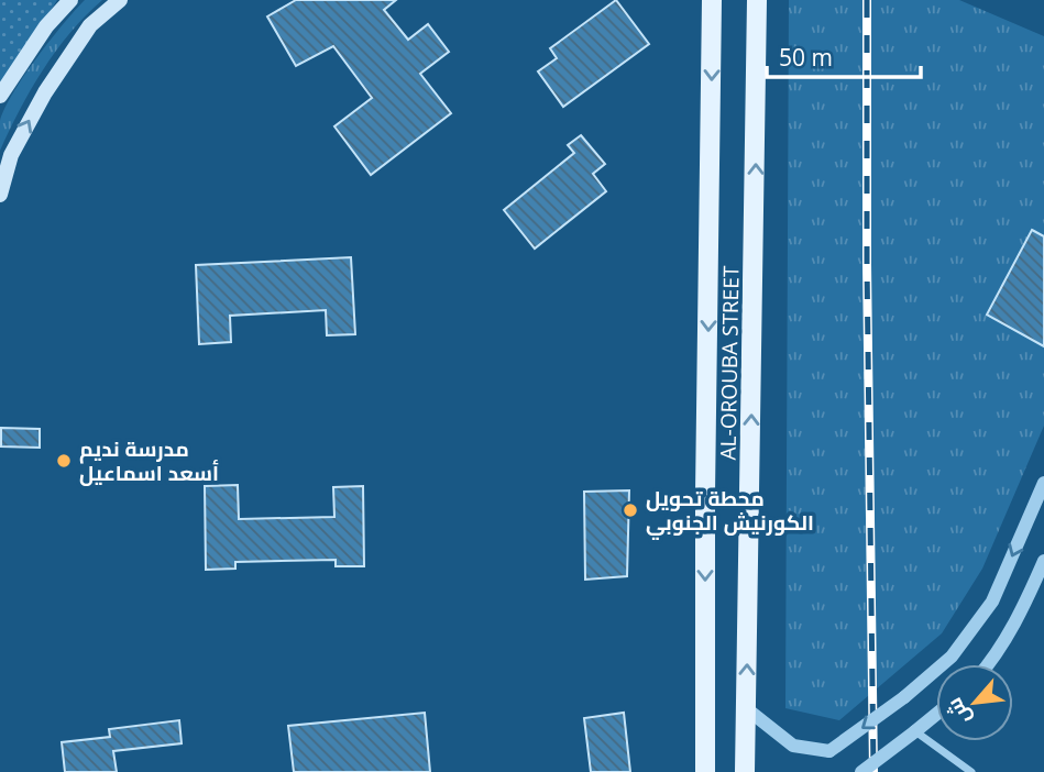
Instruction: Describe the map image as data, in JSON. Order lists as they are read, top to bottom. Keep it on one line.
{"streets":{"main road":["AL-OROUBA STREET"]},"places":["مدرسة نديم أسعد اسماعيل","محطة تحويل الكورنيش الجنوبي"],"scale_bar":"50 m","north":"bottom left"}
